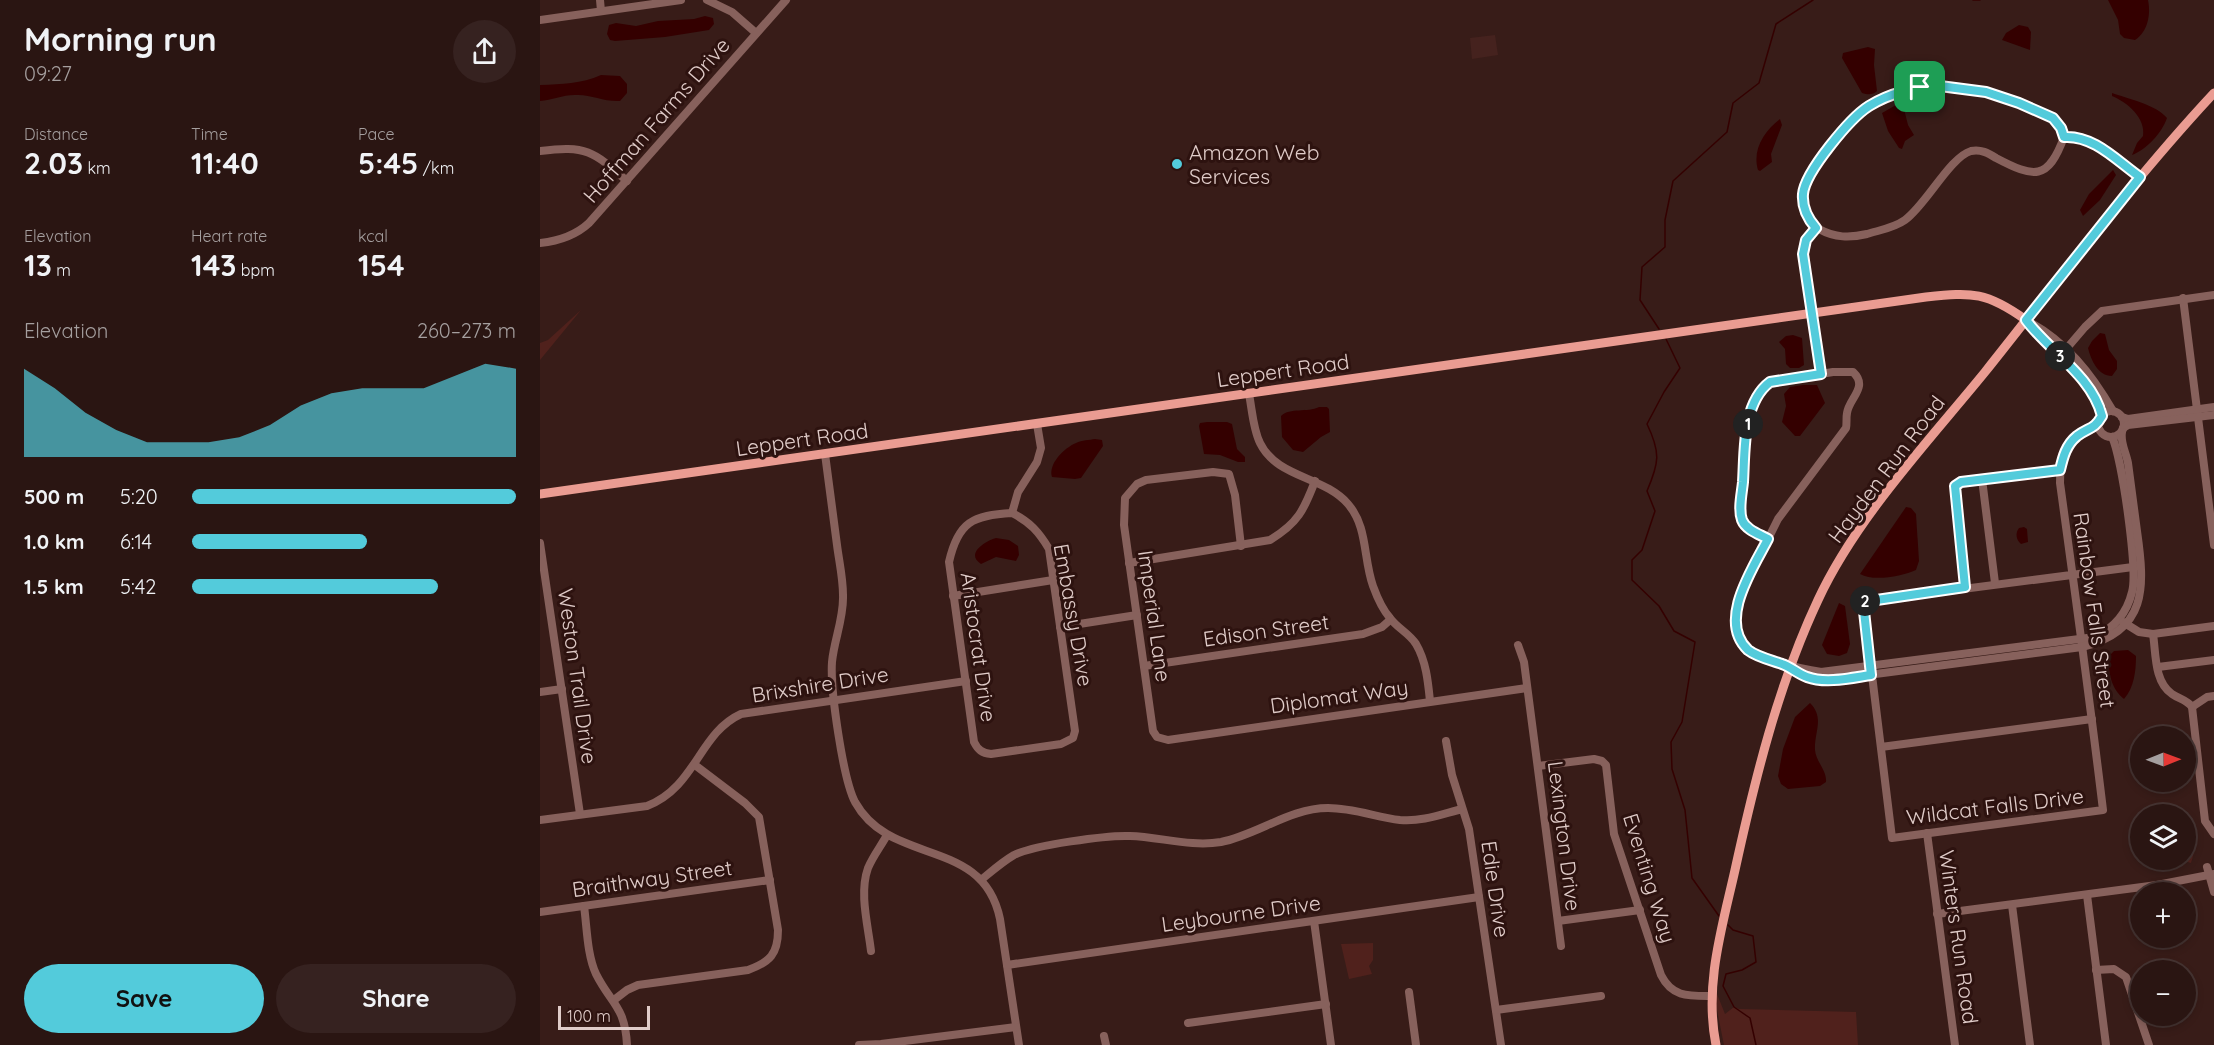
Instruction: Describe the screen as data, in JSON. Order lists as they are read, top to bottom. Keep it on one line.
{"streets":{"main road":["Leppert Road","Hayden Run Road"],"street":["Hoffman Farms Drive","Rainbow Falls Street","Embassy Drive","Imperial Lane","Edison Street","Aristocrat Drive","Weston Trail Drive","Brixshire Drive","Diplomat Way","Wildcat Falls Drive","Lexington Drive","Braithway Street","Eventing Way","Edie Drive","Leybourne Drive","Winters Run Road"]},"crossings":[["Leppert Road","Hayden Run Road"],["Hayden Run Road","Eventing Way"],["Rainbow Falls Street","Wildcat Falls Drive"],["Embassy Drive","Aristocrat Drive"],["Imperial Lane","Edison Street"],["Imperial Lane","Diplomat Way"],["Aristocrat Drive","Brixshire Drive"],["Weston Trail Drive","Brixshire Drive"],["Diplomat Way","Lexington Drive"],["Wildcat Falls Drive","Winters Run Road"],["Lexington Drive","Eventing Way"],["Edie Drive","Leybourne Drive"]],"places":["Amazon Web Services"],"scale_bar":"100 m","north":"right","page":{"heading":["Morning run","09:27"],"stats":[["Distance","2.03 km"],["Time","11:40"],["Pace","5:45 /km"],["Elevation","13 m"],["Heart rate","143 bpm"],["kcal","154"]],"chart":["Elevation","260–273 m"],"pins":["3","1","2"],"list":[{"name":"500 m","note":"5:20"},{"name":"1.0 km","note":"6:14"},{"name":"1.5 km","note":"5:42"}],"map_buttons":["+","−"],"buttons":["Save","Share"],"scale":"100 m"}}
